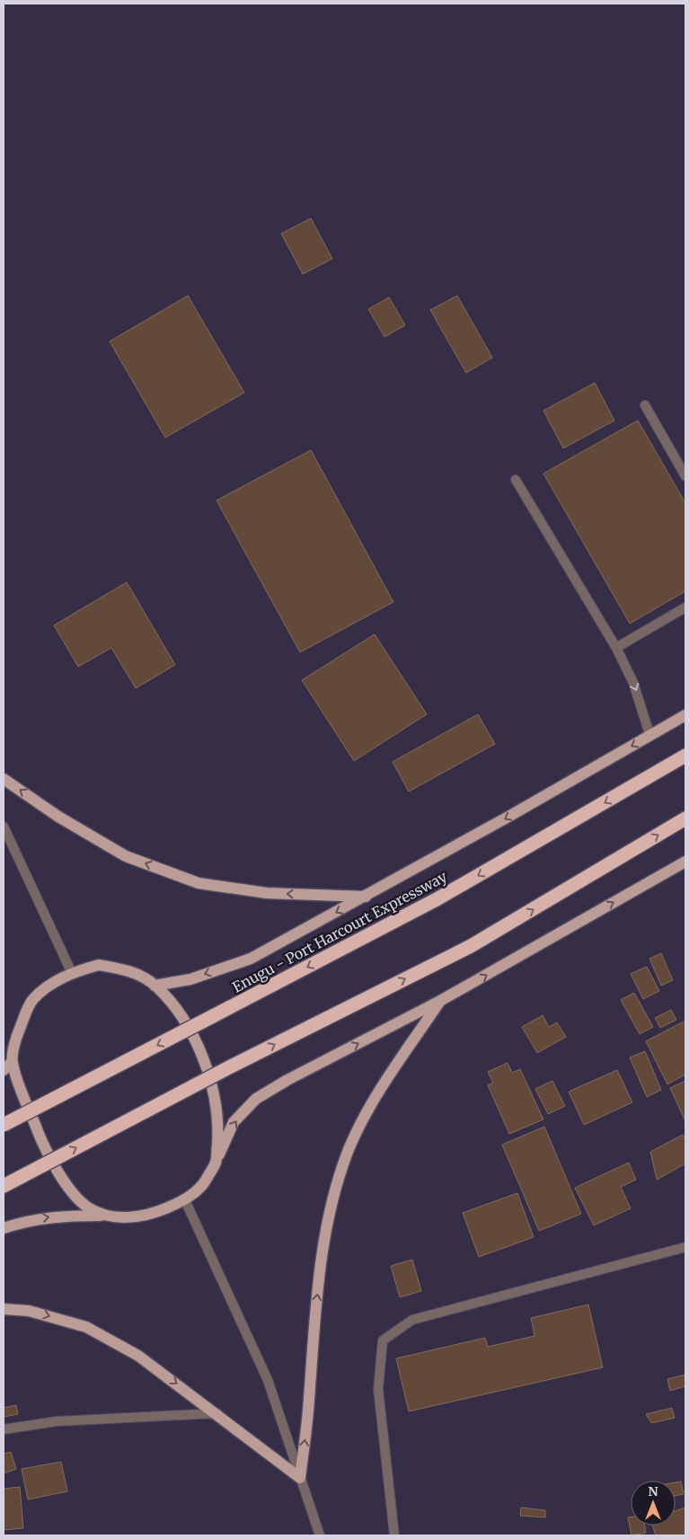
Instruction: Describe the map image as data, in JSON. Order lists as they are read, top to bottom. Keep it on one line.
{"streets":{"highway":["Enugu - Port Harcourt Expressway"]},"north":"top"}
